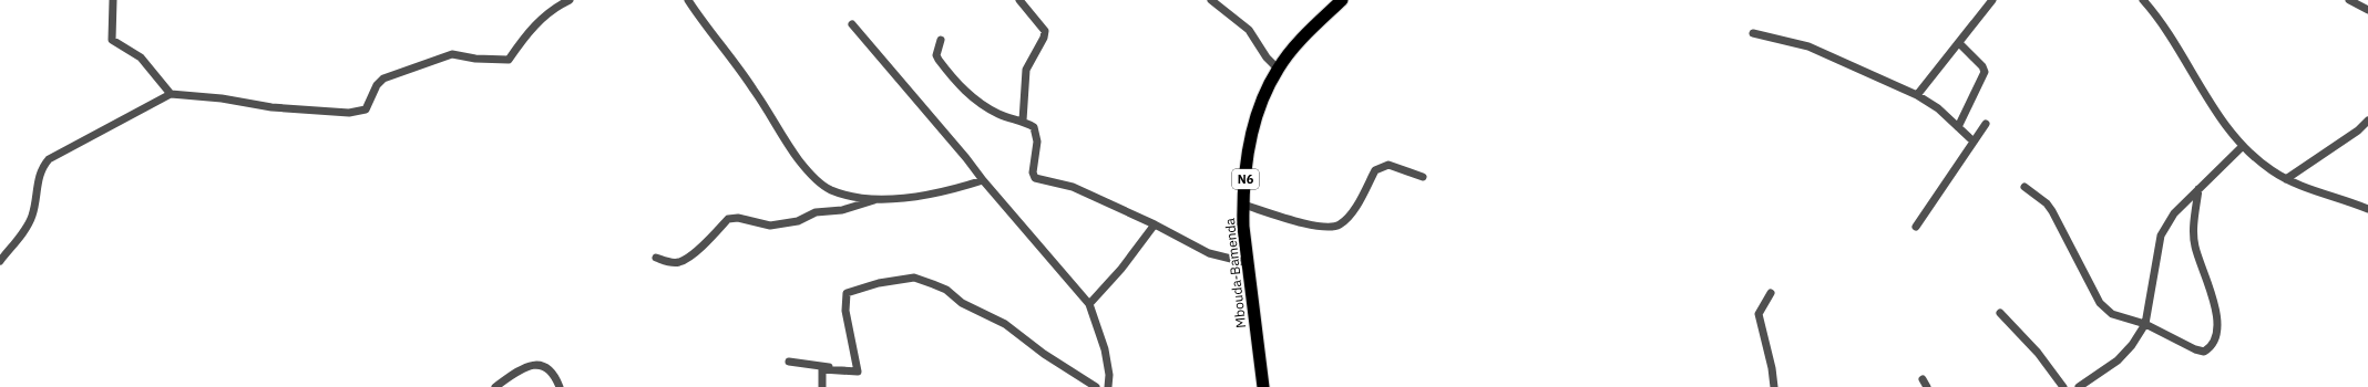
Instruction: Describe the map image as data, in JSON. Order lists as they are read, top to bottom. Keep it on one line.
{"streets":{"highway":["N6","Mbouda-Bamenda"]}}
